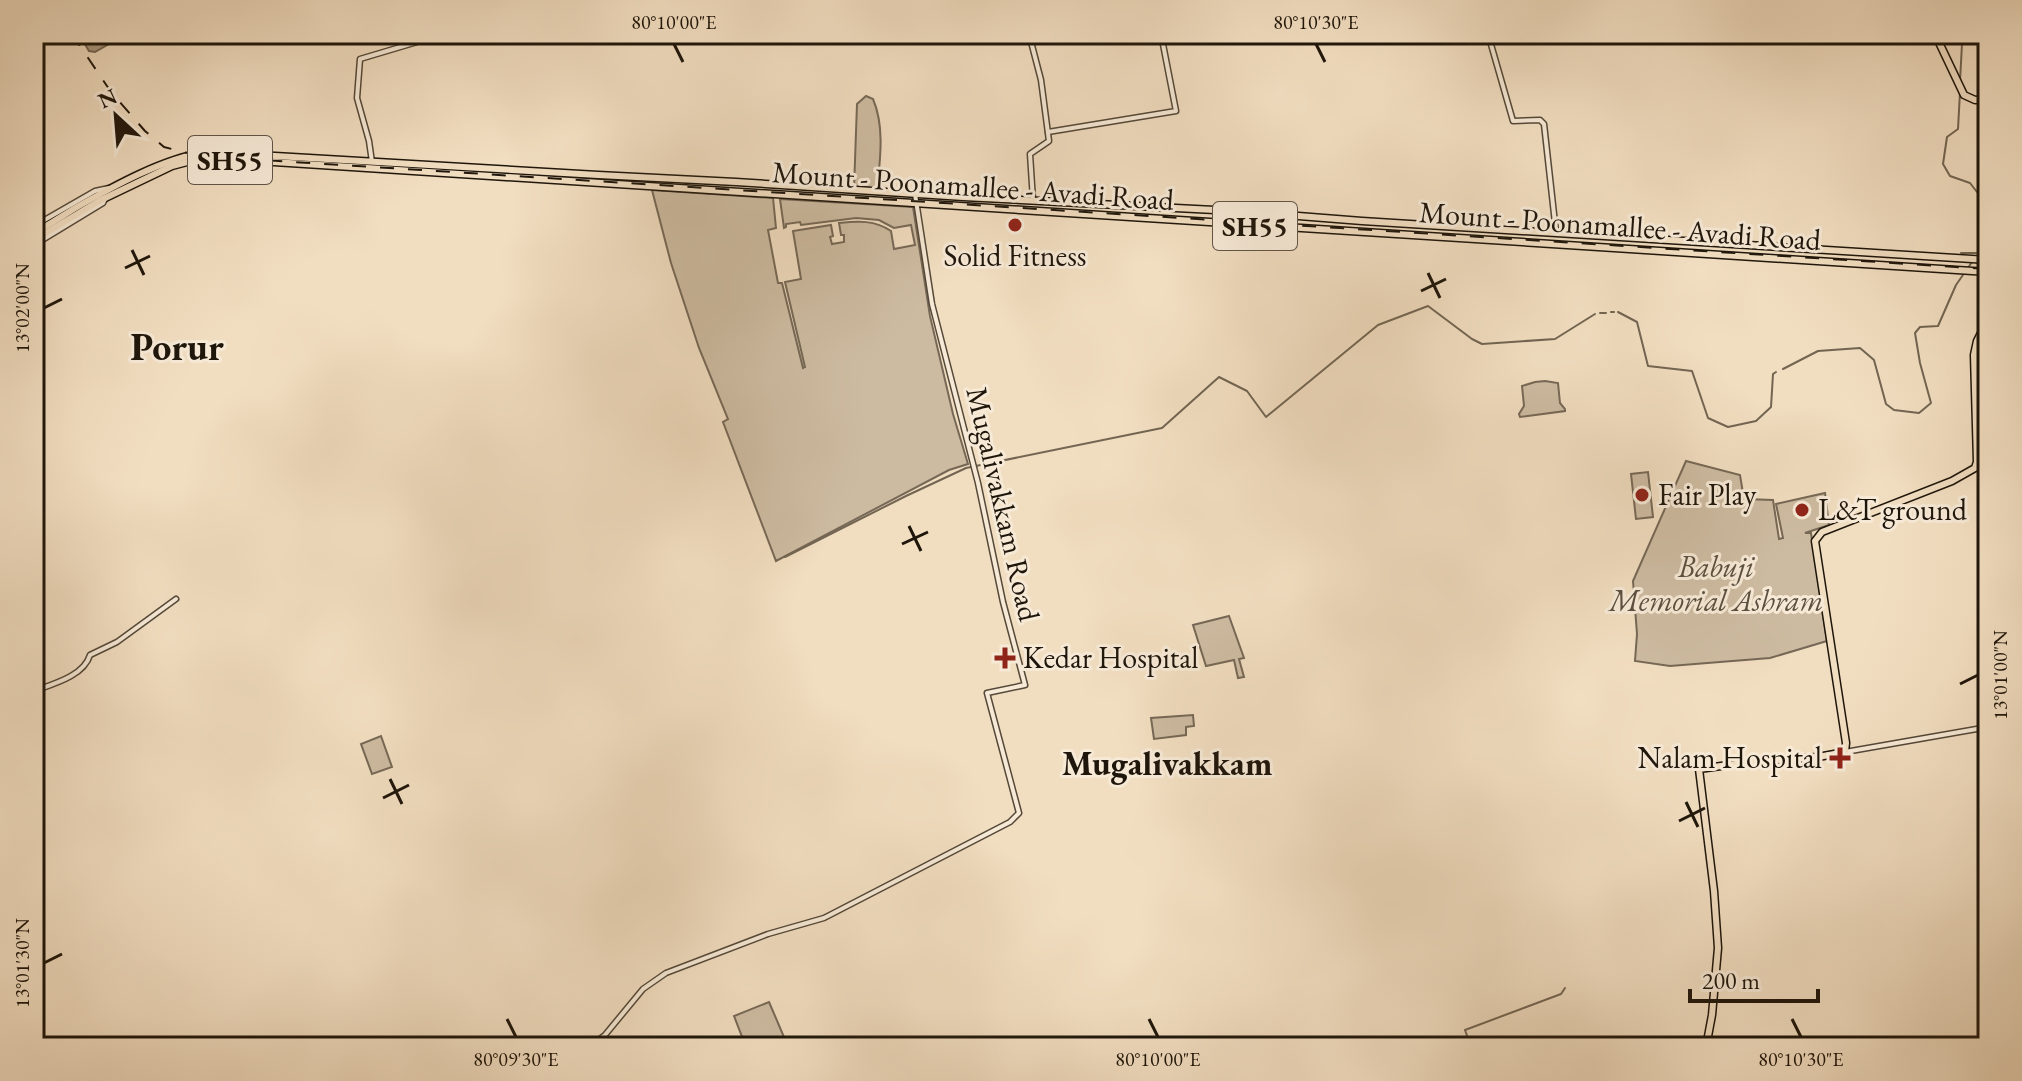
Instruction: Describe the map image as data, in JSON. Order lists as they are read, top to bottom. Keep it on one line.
{"streets":{"main road":["SH55","Mount - Poonamallee - Avadi Road"],"street":["Mugalivakkam Road"]},"crossings":[["SH55","Mount - Poonamallee - Avadi Road"],["Mount - Poonamallee - Avadi Road","Mugalivakkam Road"]],"districts":["Porur","Mugalivakkam"],"parks":["Babuji Memorial Ashram"],"places":{"other":["Solid Fitness","Fair Play","L&T ground"],"health":["Kedar Hospital","Nalam Hospital"]},"scale_bar":"200 m","north":"top left","coordinates":["80°10'00\"E","80°10'30\"E","13°02'00\"N","13°01'00\"N","13°01'30\"N","80°09'30\"E"]}
